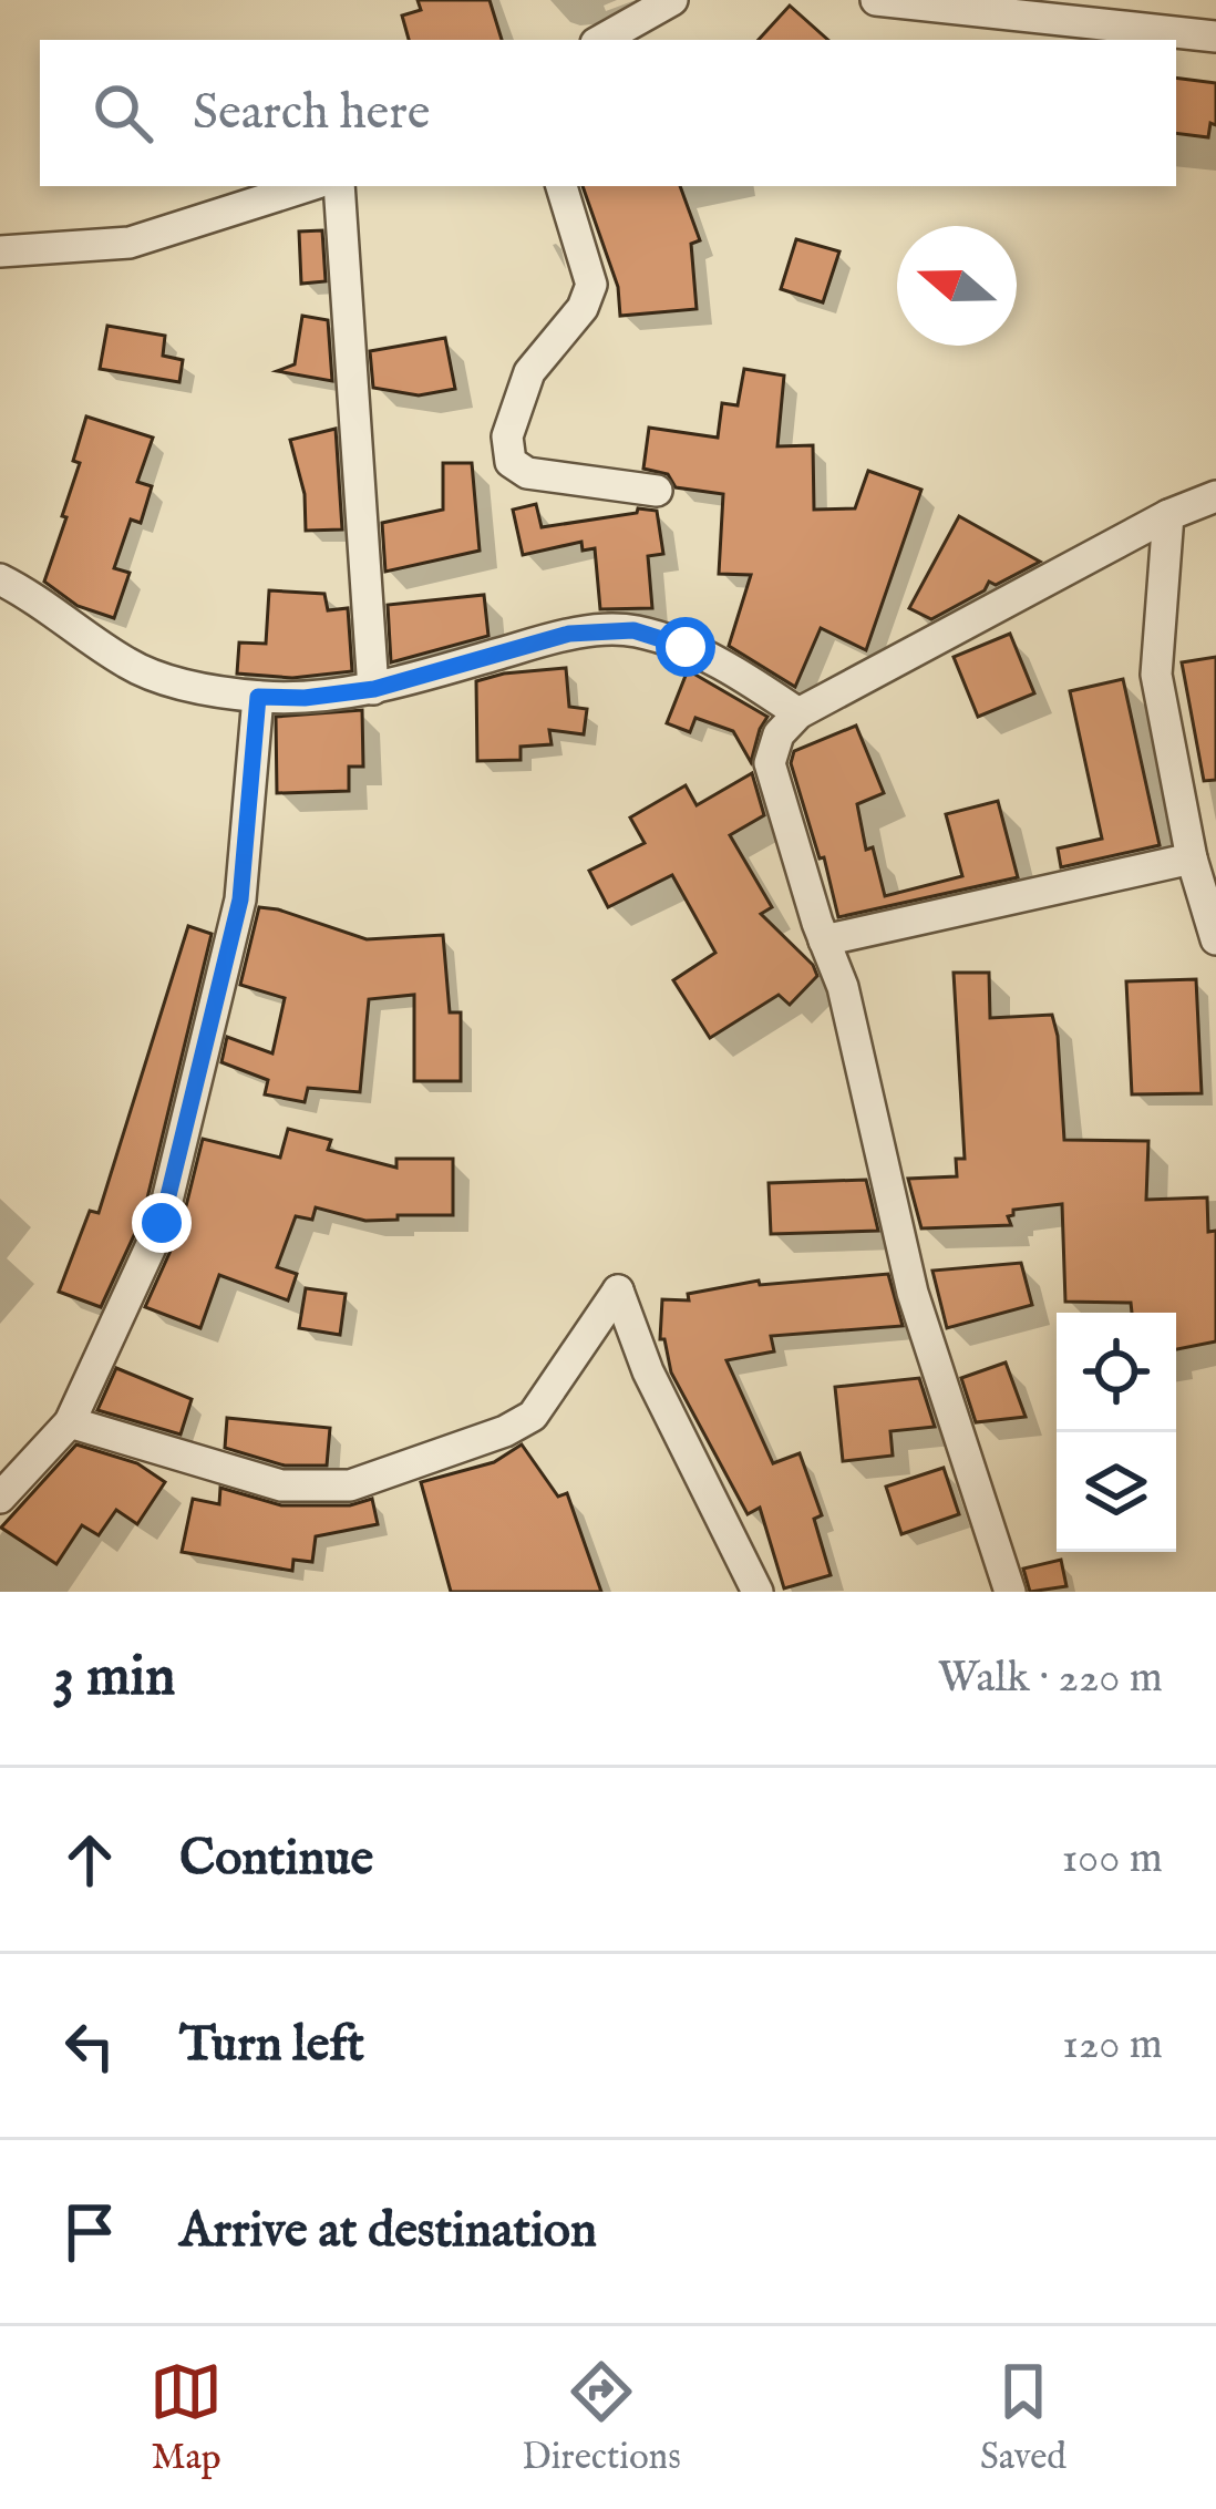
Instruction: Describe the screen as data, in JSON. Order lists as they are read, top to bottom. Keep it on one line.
{"north":"left","page":{"search":"Search here","heading":["3 min","Walk · 220 m"],"list":[["Continue","100 m"],["Turn left","120 m"],"Arrive at destination"],"nav":["Map","Directions","Saved"]}}
